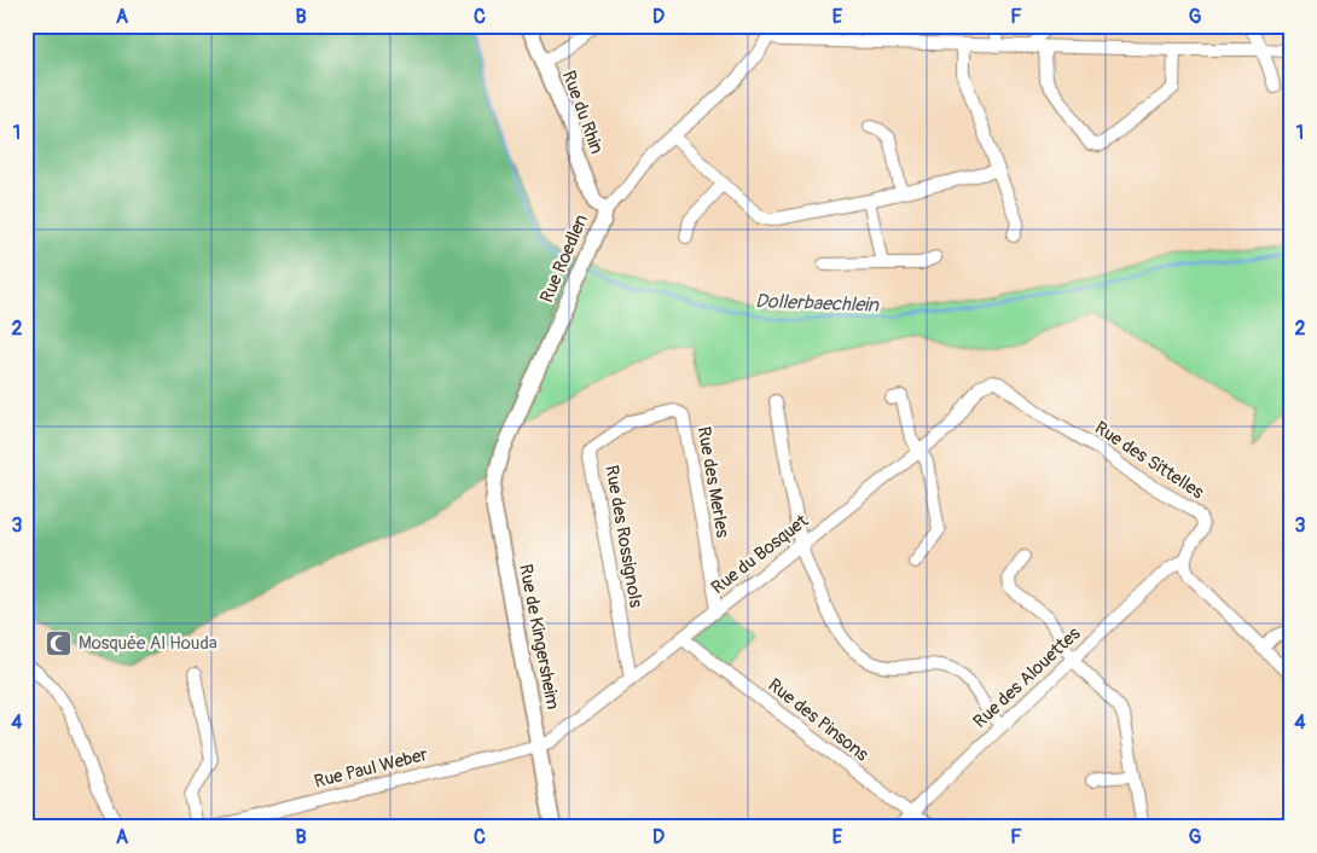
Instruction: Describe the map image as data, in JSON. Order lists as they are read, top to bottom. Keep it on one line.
{"streets":{"street":["Rue du Rhin","Rue Roedlen","Rue des Sittelles","Rue des Merles","Rue des Rossignols","Rue du Bosquet","Rue de Kingersheim","Rue des Alouettes","Rue des Pinsons","Rue Paul Weber"]},"crossings":[["Rue du Rhin","Rue Roedlen"],["Rue Roedlen","Rue de Kingersheim"],["Rue des Sittelles","Rue du Bosquet"],["Rue des Sittelles","Rue des Alouettes"],["Rue des Merles","Rue des Rossignols"],["Rue des Merles","Rue du Bosquet"],["Rue des Rossignols","Rue du Bosquet"],["Rue du Bosquet","Rue de Kingersheim"],["Rue du Bosquet","Rue des Pinsons"],["Rue du Bosquet","Rue Paul Weber"],["Rue de Kingersheim","Rue Paul Weber"],["Rue des Alouettes","Rue des Pinsons"]],"water":["Dollerbaechlein"],"places":{"mosque":["Mosquée Al Houda"]},"grid":{"columns":["A","B","C","D","E","F","G"],"rows":["1","2","3","4"]}}
